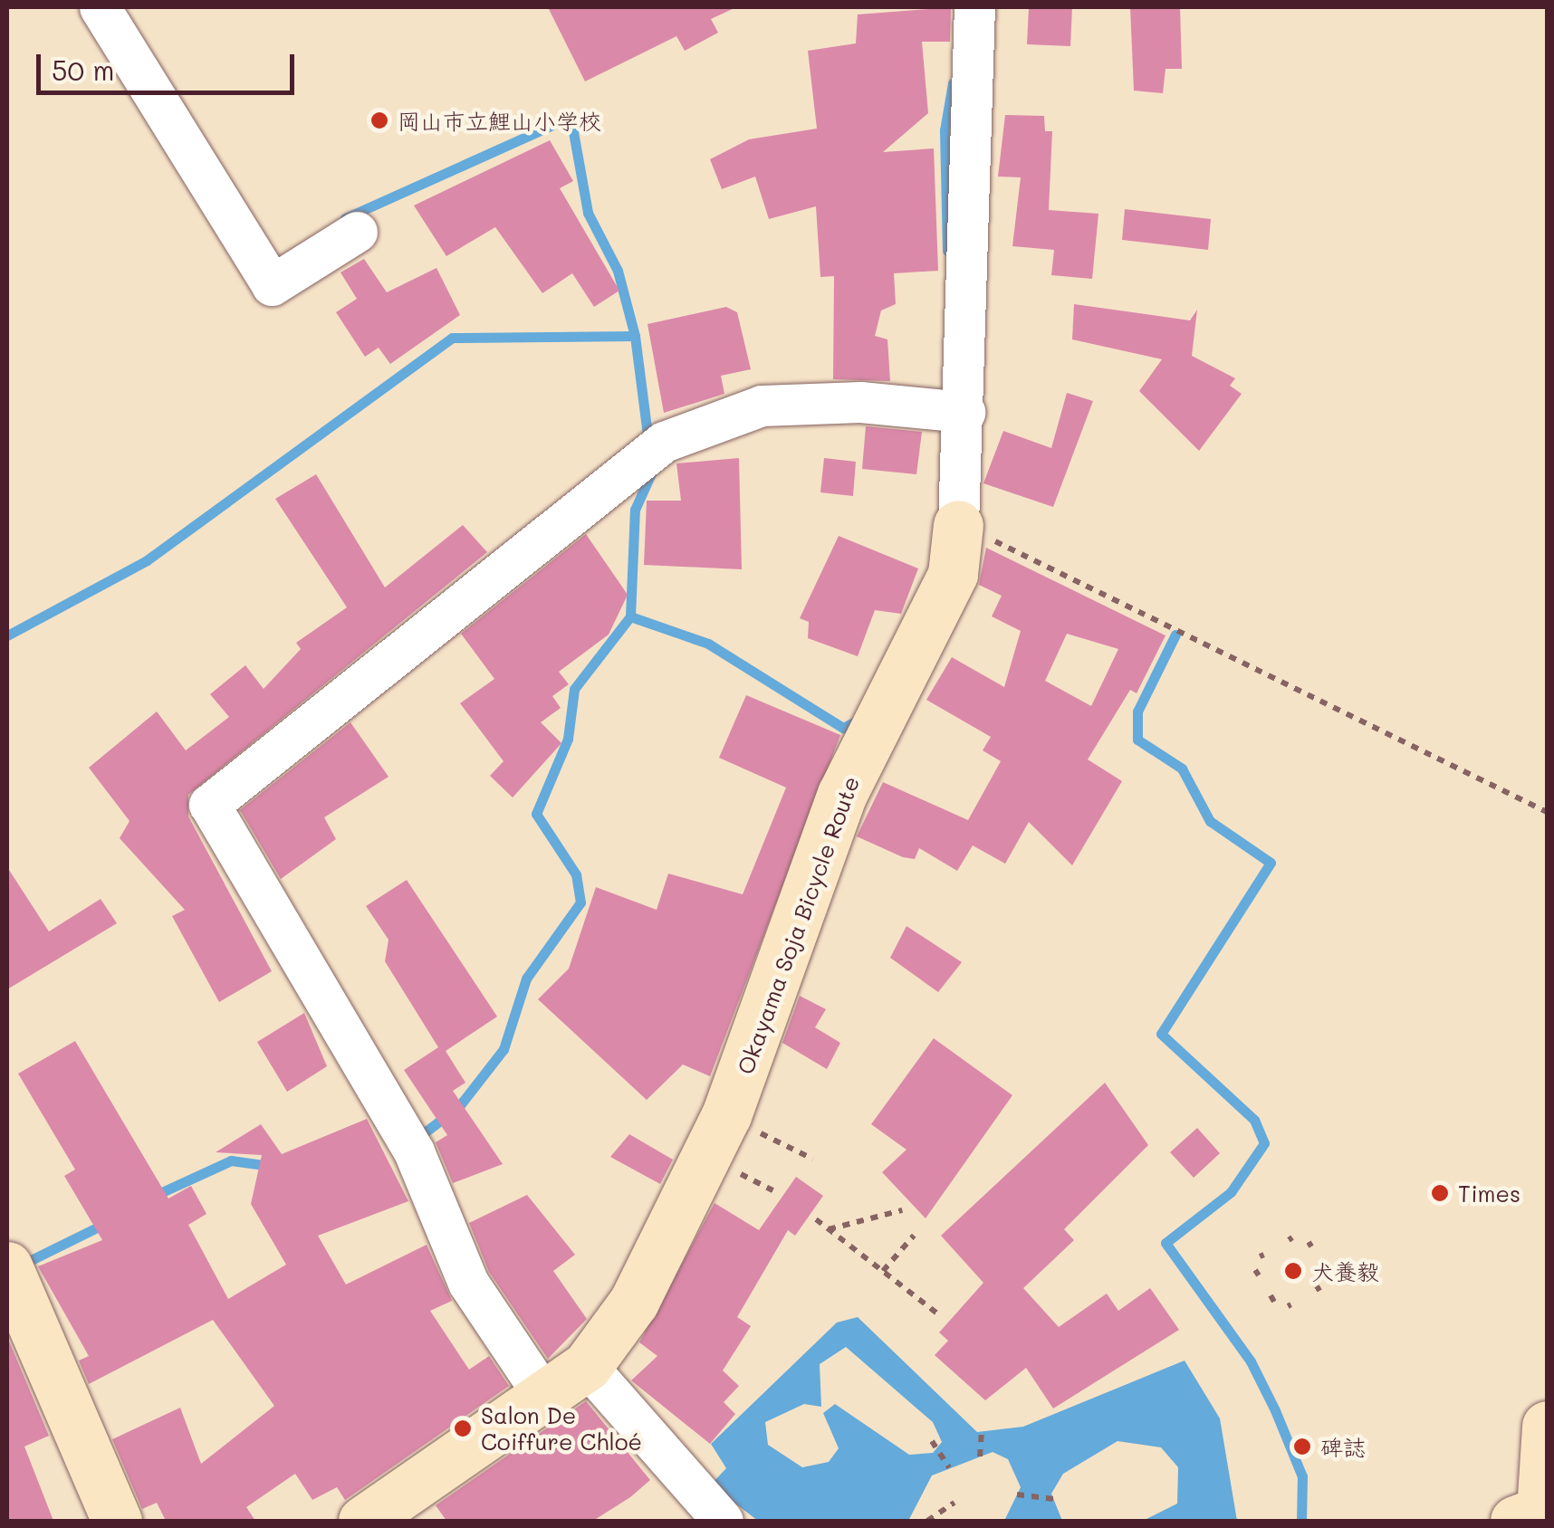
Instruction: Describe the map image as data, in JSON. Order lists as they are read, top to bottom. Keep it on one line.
{"streets":{"main road":["Okayama Soja Bicycle Route"]},"places":["岡山市立鯉山小学校","Times","犬養毅","Salon De Coiffure Chloé","碑誌"],"scale_bar":"50 m"}
